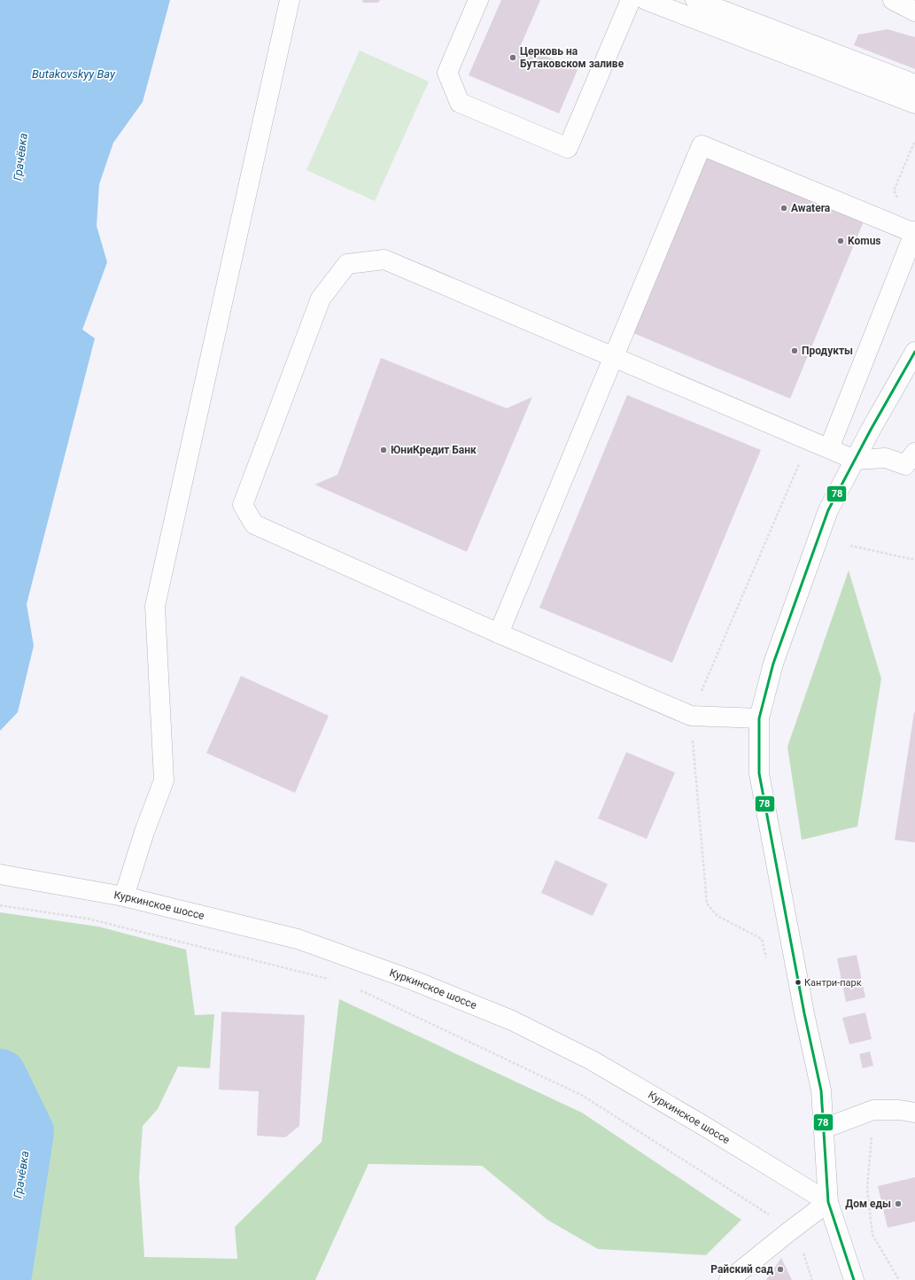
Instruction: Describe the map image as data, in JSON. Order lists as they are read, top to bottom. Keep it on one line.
{"streets":{"street":["Куркинское шоссе"]},"water":["Butakovskyy Bay","Грачёвка"],"places":["Церковь на Бутаковском заливе","Awatera","Komus","Продукты","ЮниКредит Банк","Кантри-парк","Дом еды","Райский сад"],"lines":["transit line 78"]}
